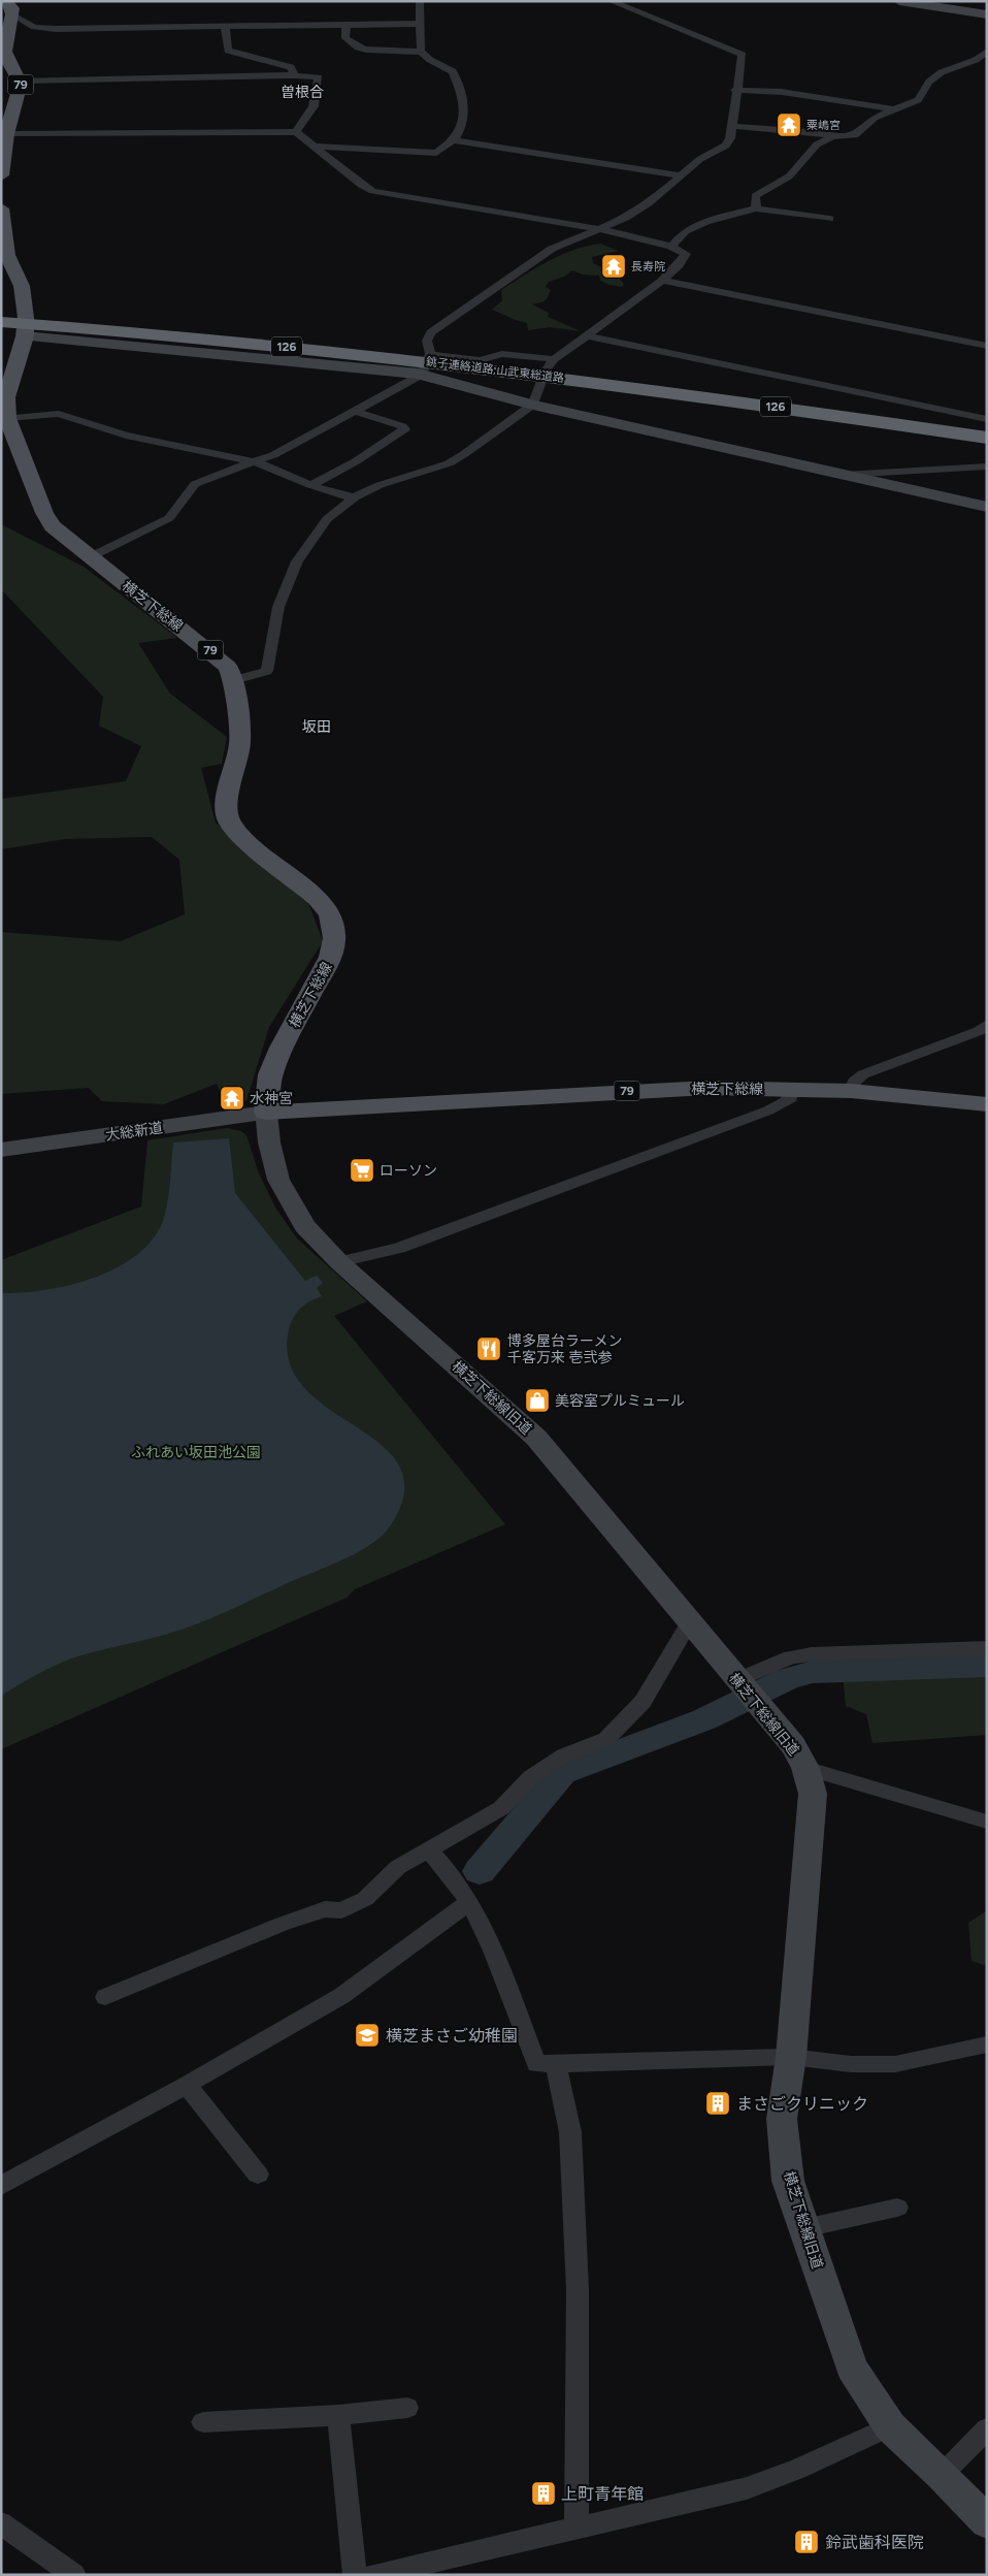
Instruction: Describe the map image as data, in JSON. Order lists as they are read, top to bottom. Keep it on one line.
{"streets":{"highway":["126","銚子連絡道路;山武東総道路"],"main road":["79","横芝下総線"],"street":["大総新道","横芝下総線旧道"]},"crossings":[["横芝下総線","大総新道"],["横芝下総線","横芝下総線旧道"],["大総新道","横芝下総線旧道"]],"districts":["曽根合","坂田"],"parks":["ふれあい坂田池公園"],"places":{"temple":["粟嶋宮","長寿院","水神宮"],"supermarket":["ローソン"],"restaurant":["博多屋台ラーメン 千客万来 壱弐参"],"shop":["美容室プルミュール"],"school or university":["横芝まさご幼稚園"],"building":["まさごクリニック","上町青年館","鈴武歯科医院"]}}
